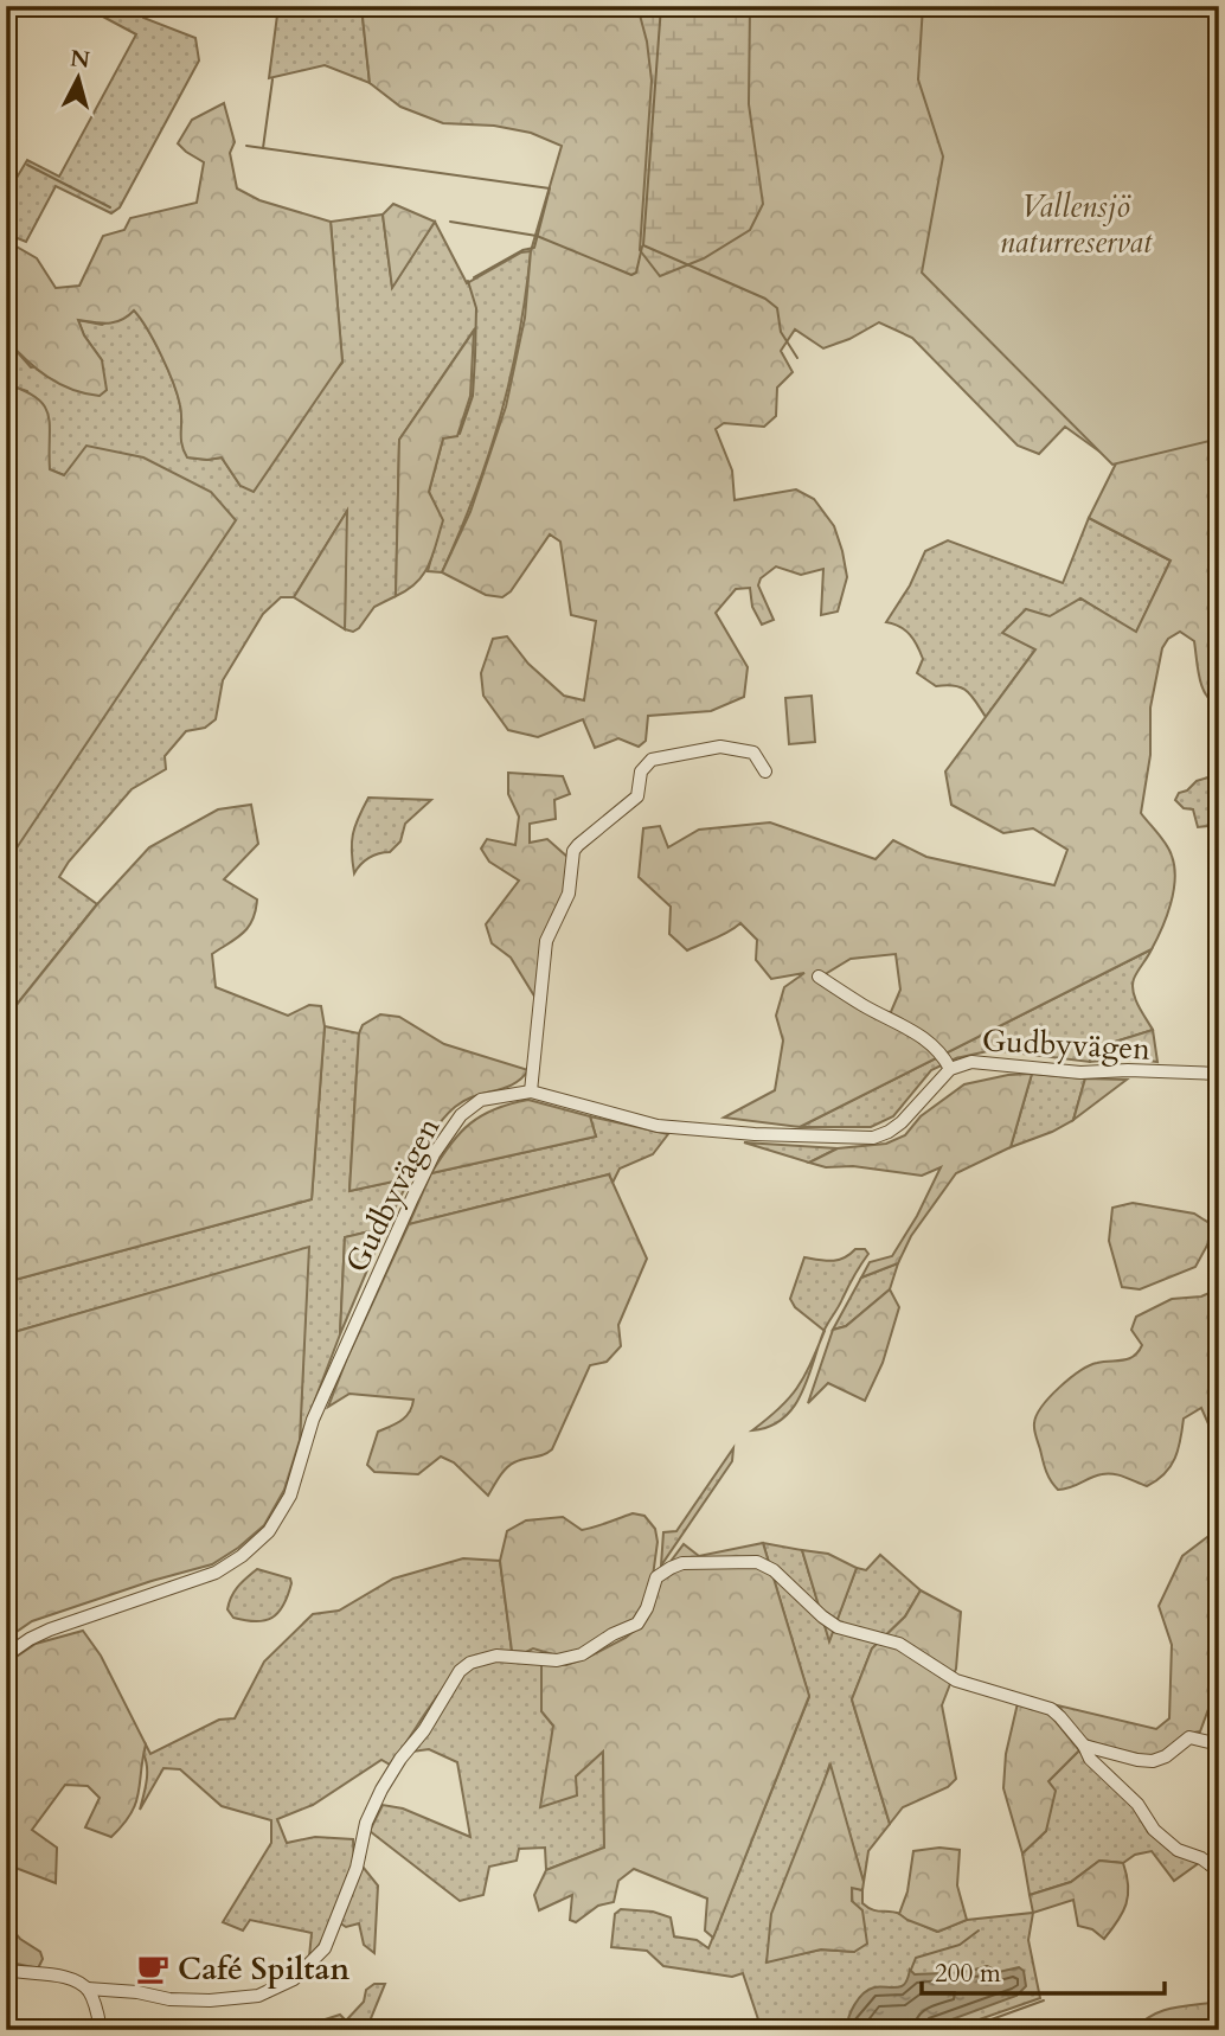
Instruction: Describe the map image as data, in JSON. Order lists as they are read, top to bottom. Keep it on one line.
{"streets":{"street":["Gudbyvägen"]},"parks":["Vallensjö naturreservat"],"places":{"cafe":["Café Spiltan"]},"scale_bar":"200 m","north":"top"}
